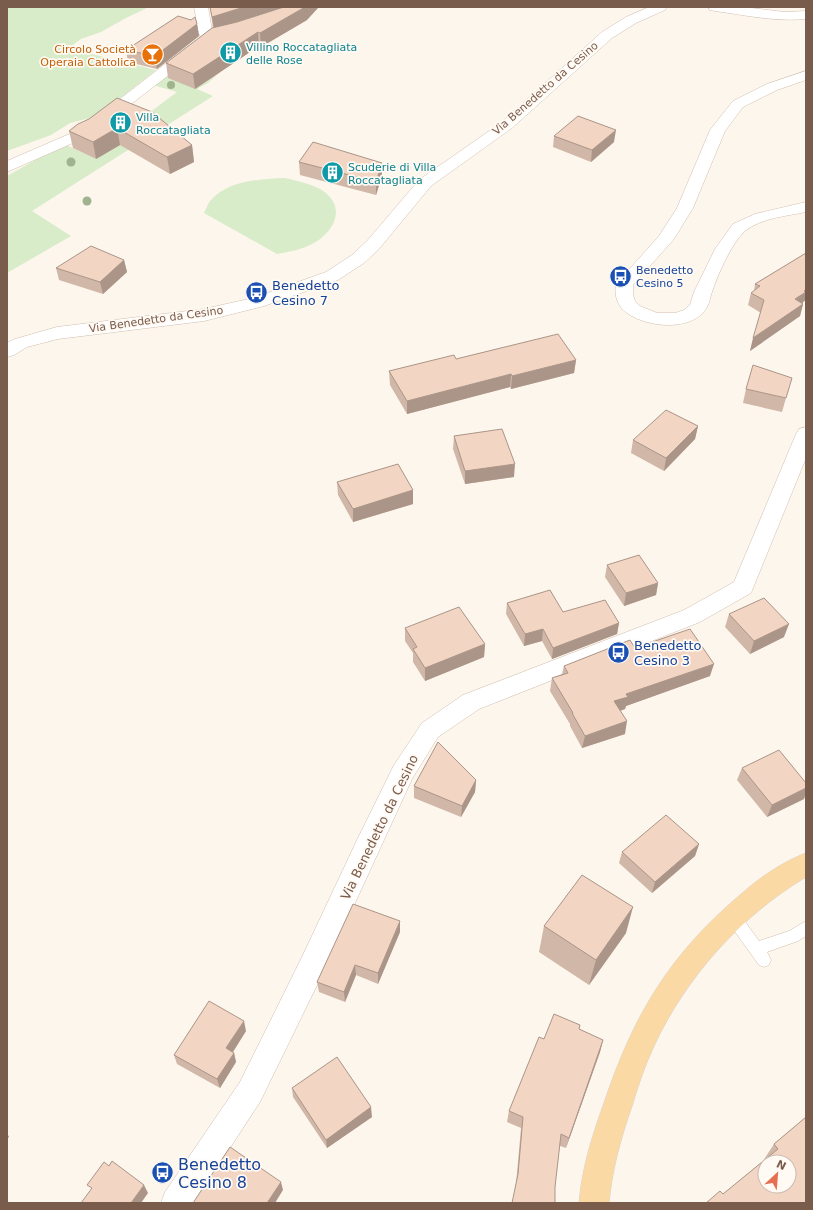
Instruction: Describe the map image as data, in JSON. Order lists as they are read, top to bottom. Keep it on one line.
{"streets":{"street":["Via Benedetto da Cesino"]},"places":{"building":["Villino Roccatagliata delle Rose","Villa Roccatagliata","Scuderie di Villa Roccatagliata"],"bar":["Circolo Società Operaia Cattolica"],"bus stop":["Benedetto Cesino 5","Benedetto Cesino 7","Benedetto Cesino 3","Benedetto Cesino 8"]},"north":"top right"}
